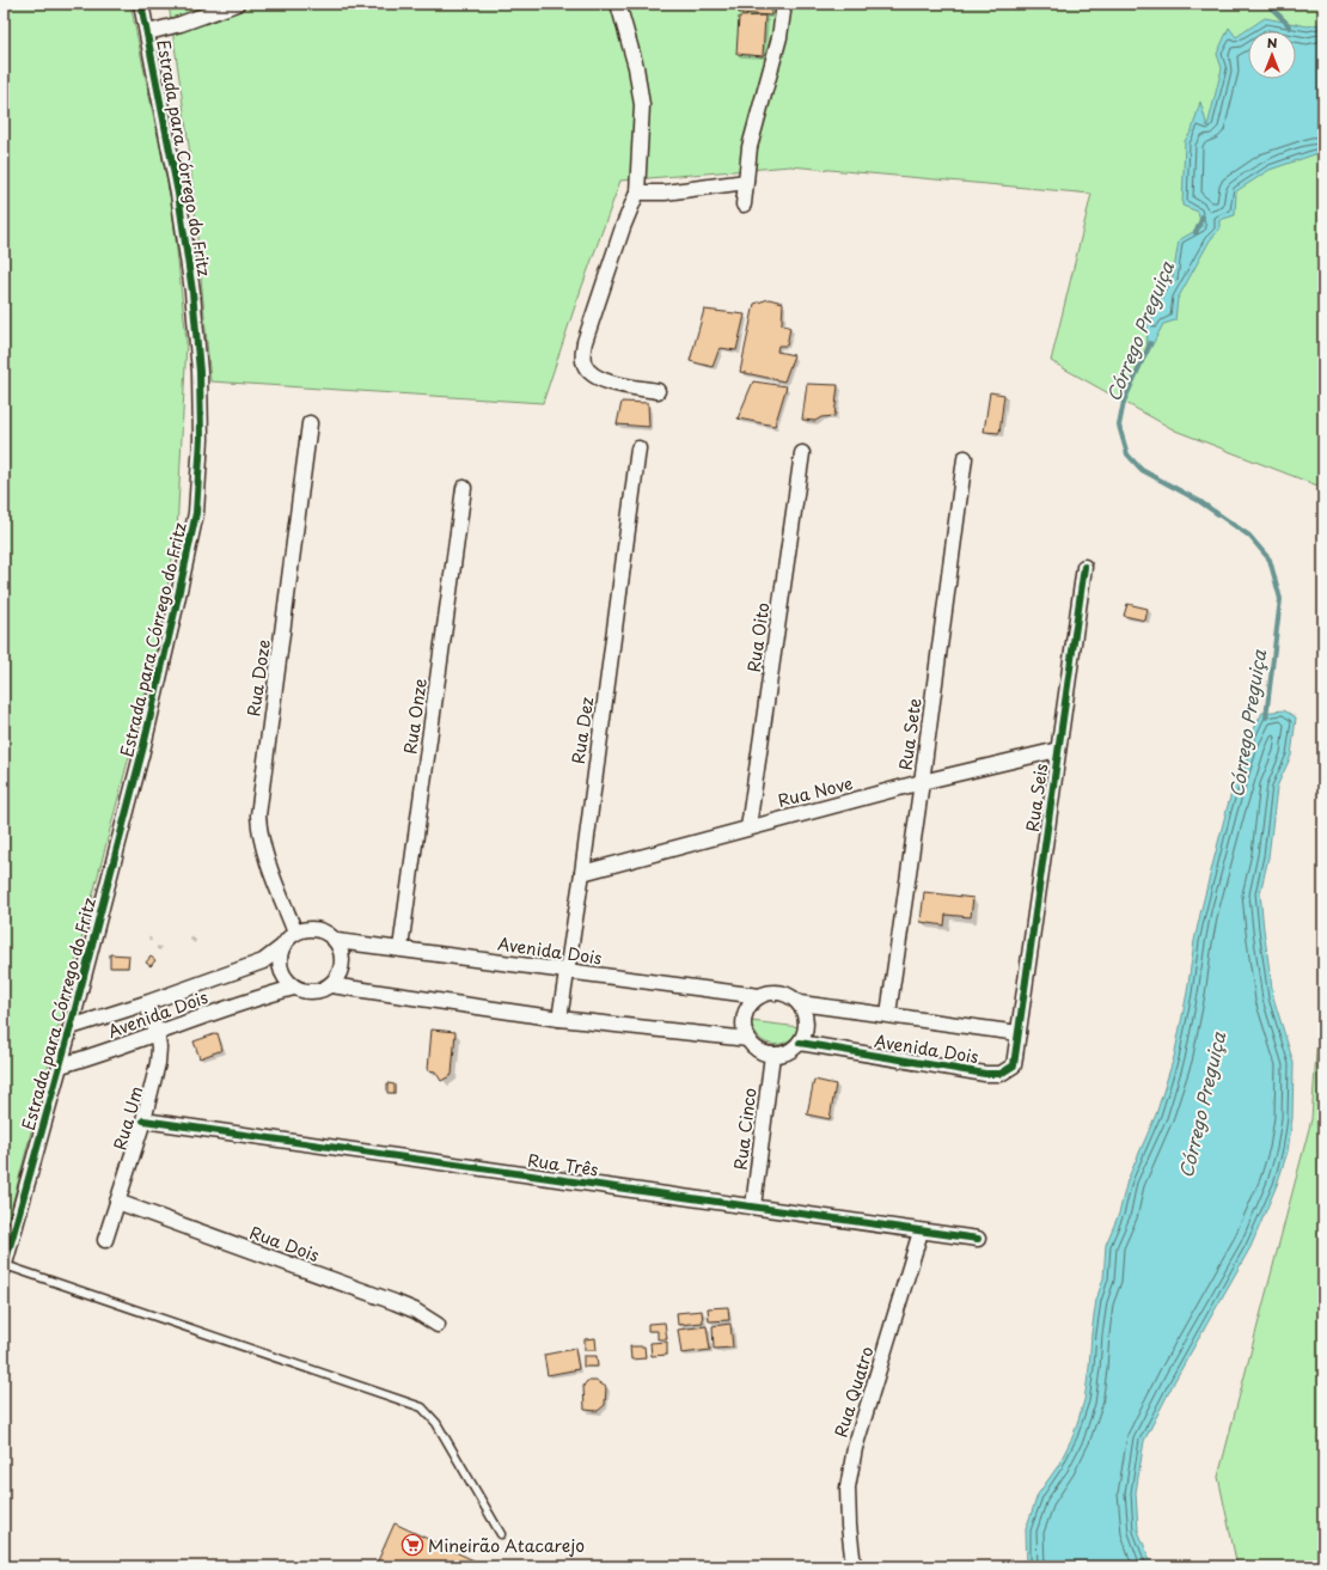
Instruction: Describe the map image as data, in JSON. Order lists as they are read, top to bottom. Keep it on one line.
{"streets":{"street":["Estrada para Córrego do Fritz","Rua Oito","Rua Doze","Rua Onze","Rua Dez","Rua Sete","Rua Nove","Rua Seis","Avenida Dois","Rua Um","Rua Cinco","Rua Três","Rua Dois","Rua Quatro"]},"crossings":[["Estrada para Córrego do Fritz","Avenida Dois"],["Rua Oito","Rua Nove"],["Rua Doze","Avenida Dois"],["Rua Onze","Avenida Dois"],["Rua Dez","Rua Nove"],["Rua Dez","Avenida Dois"],["Rua Sete","Rua Nove"],["Rua Sete","Avenida Dois"],["Rua Nove","Rua Seis"],["Rua Seis","Avenida Dois"],["Avenida Dois","Rua Um"],["Avenida Dois","Rua Cinco"],["Rua Um","Rua Três"],["Rua Um","Rua Dois"],["Rua Cinco","Rua Três"],["Rua Três","Rua Quatro"]],"water":["Córrego Preguiça"],"places":{"supermarket":["Mineirão Atacarejo"]},"north":"top"}
